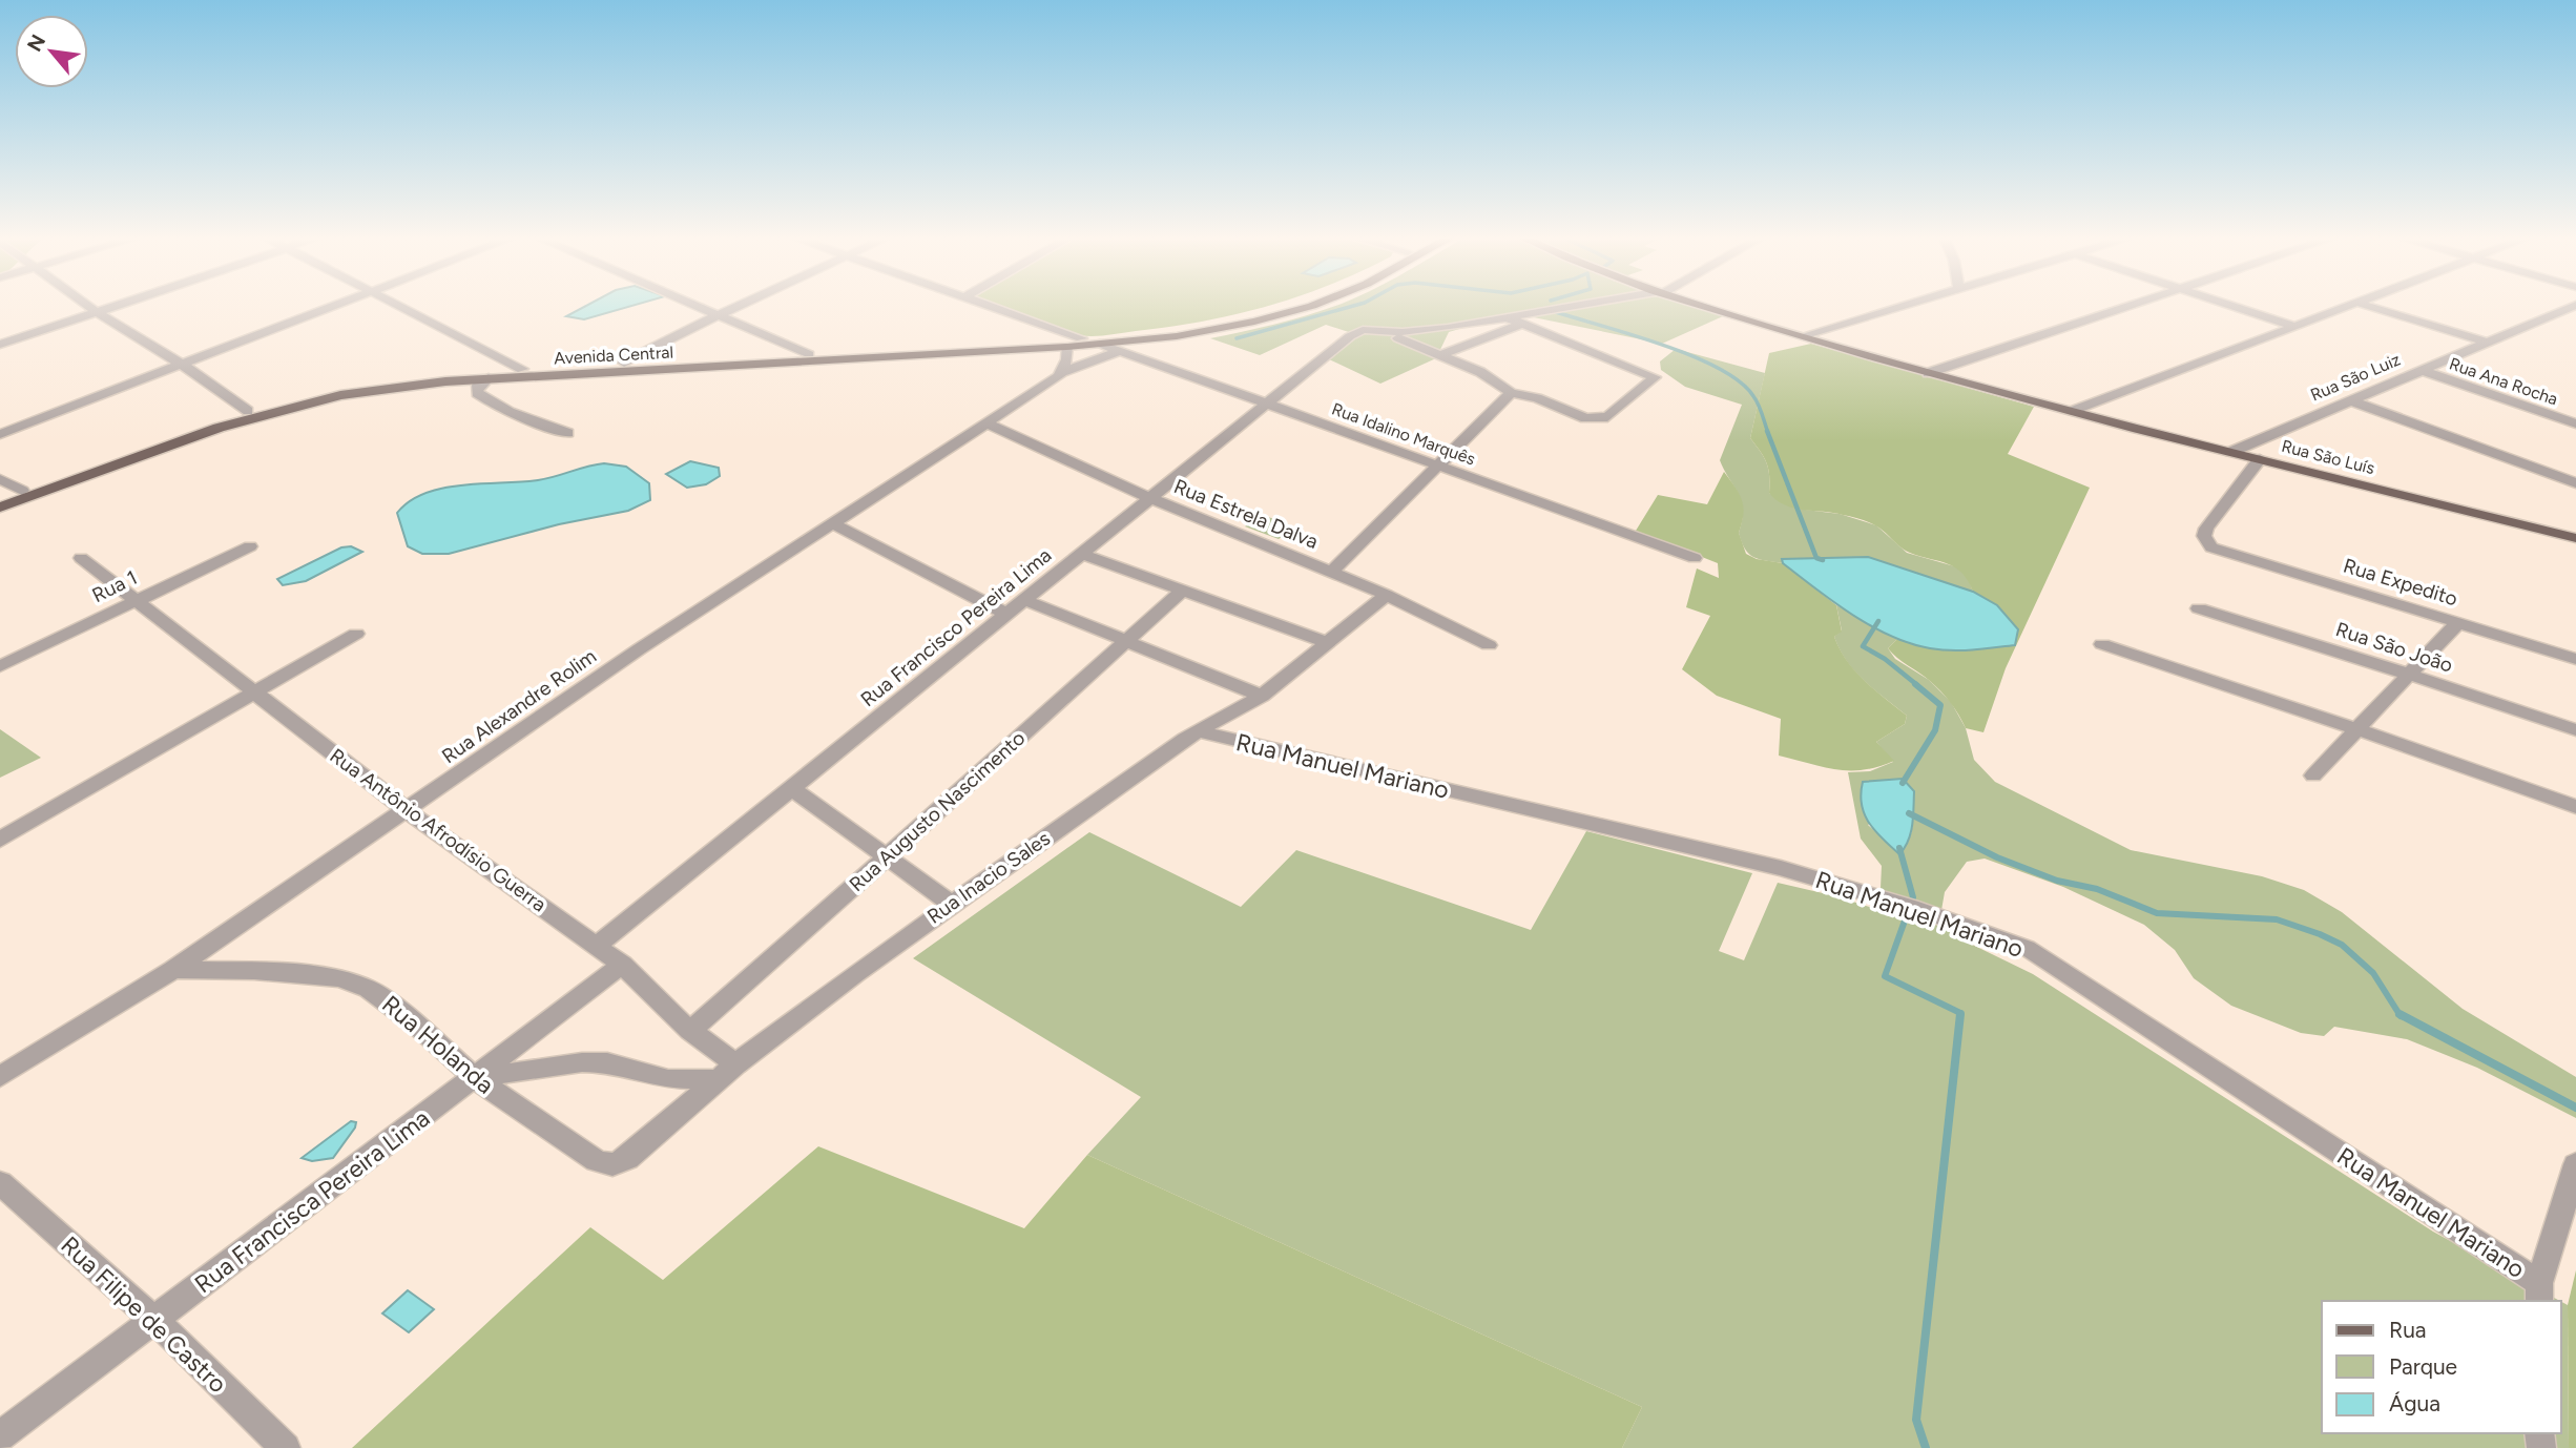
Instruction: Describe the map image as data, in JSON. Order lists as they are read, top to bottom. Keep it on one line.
{"streets":{"main road":["Avenida Central","Rua São Luís"],"street":["Rua São Luiz","Rua Ana Rocha","Rua Idalino Marquês","Rua Estrela Dalva","Rua Expedito","Rua 1","Rua Francisco Pereira Lima","Rua São João","Rua Alexandre Rolim","Rua Manuel Mariano","Rua Augusto Nascimento","Rua Antônio Afrodísio Guerra","Rua Inacio Sales","Rua Holanda","Rua Francisca Pereira Lima","Rua Filipe de Castro"]},"crossings":[["Avenida Central","Rua Idalino Marquês"],["Rua São Luiz","Rua Ana Rocha"],["Rua São Luiz","Rua São Luís"],["Rua Idalino Marquês","Rua Francisco Pereira Lima"],["Rua Idalino Marquês","Rua Alexandre Rolim"],["Rua São Luís","Rua Expedito"],["Rua Estrela Dalva","Rua Francisco Pereira Lima"],["Rua Estrela Dalva","Rua Alexandre Rolim"],["Rua Estrela Dalva","Rua Inacio Sales"],["Rua 1","Rua Antônio Afrodísio Guerra"],["Rua Francisco Pereira Lima","Rua Antônio Afrodísio Guerra"],["Rua Alexandre Rolim","Rua Antônio Afrodísio Guerra"],["Rua Alexandre Rolim","Rua Holanda"],["Rua Manuel Mariano","Rua Inacio Sales"],["Rua Augusto Nascimento","Rua Antônio Afrodísio Guerra"],["Rua Antônio Afrodísio Guerra","Rua Inacio Sales"],["Rua Antônio Afrodísio Guerra","Rua Francisca Pereira Lima"],["Rua Inacio Sales","Rua Holanda"],["Rua Holanda","Rua Francisca Pereira Lima"],["Rua Francisca Pereira Lima","Rua Filipe de Castro"]],"legend":["Rua","Parque","Água"],"north":"top left"}
